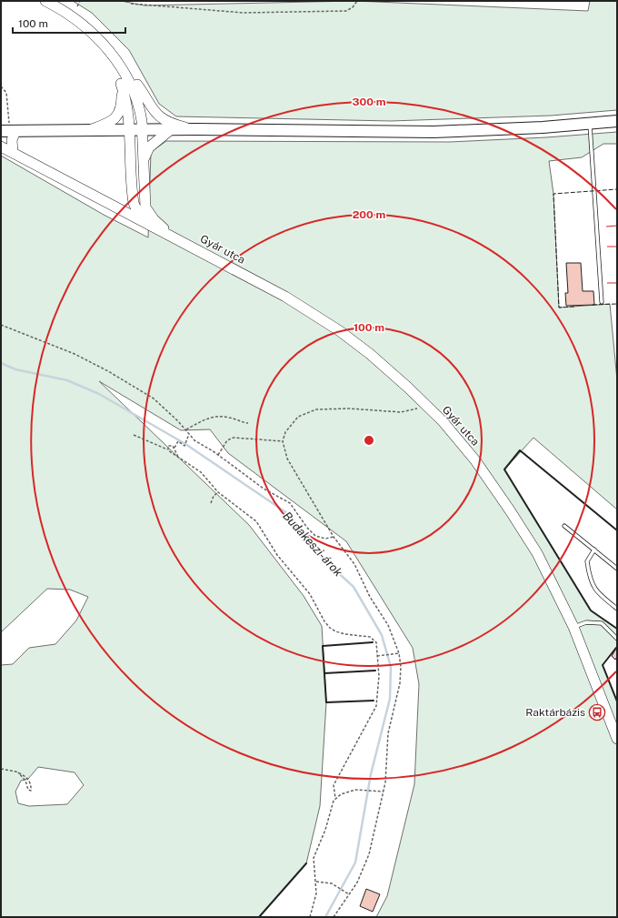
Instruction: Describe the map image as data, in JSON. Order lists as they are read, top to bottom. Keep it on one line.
{"streets":{"main road":["Gyár utca"]},"water":["Budakeszi-árok"],"places":{"bus stop":["Raktárbázis"]},"scale_bar":"100 m","rings":["300 m","200 m","100 m"]}
